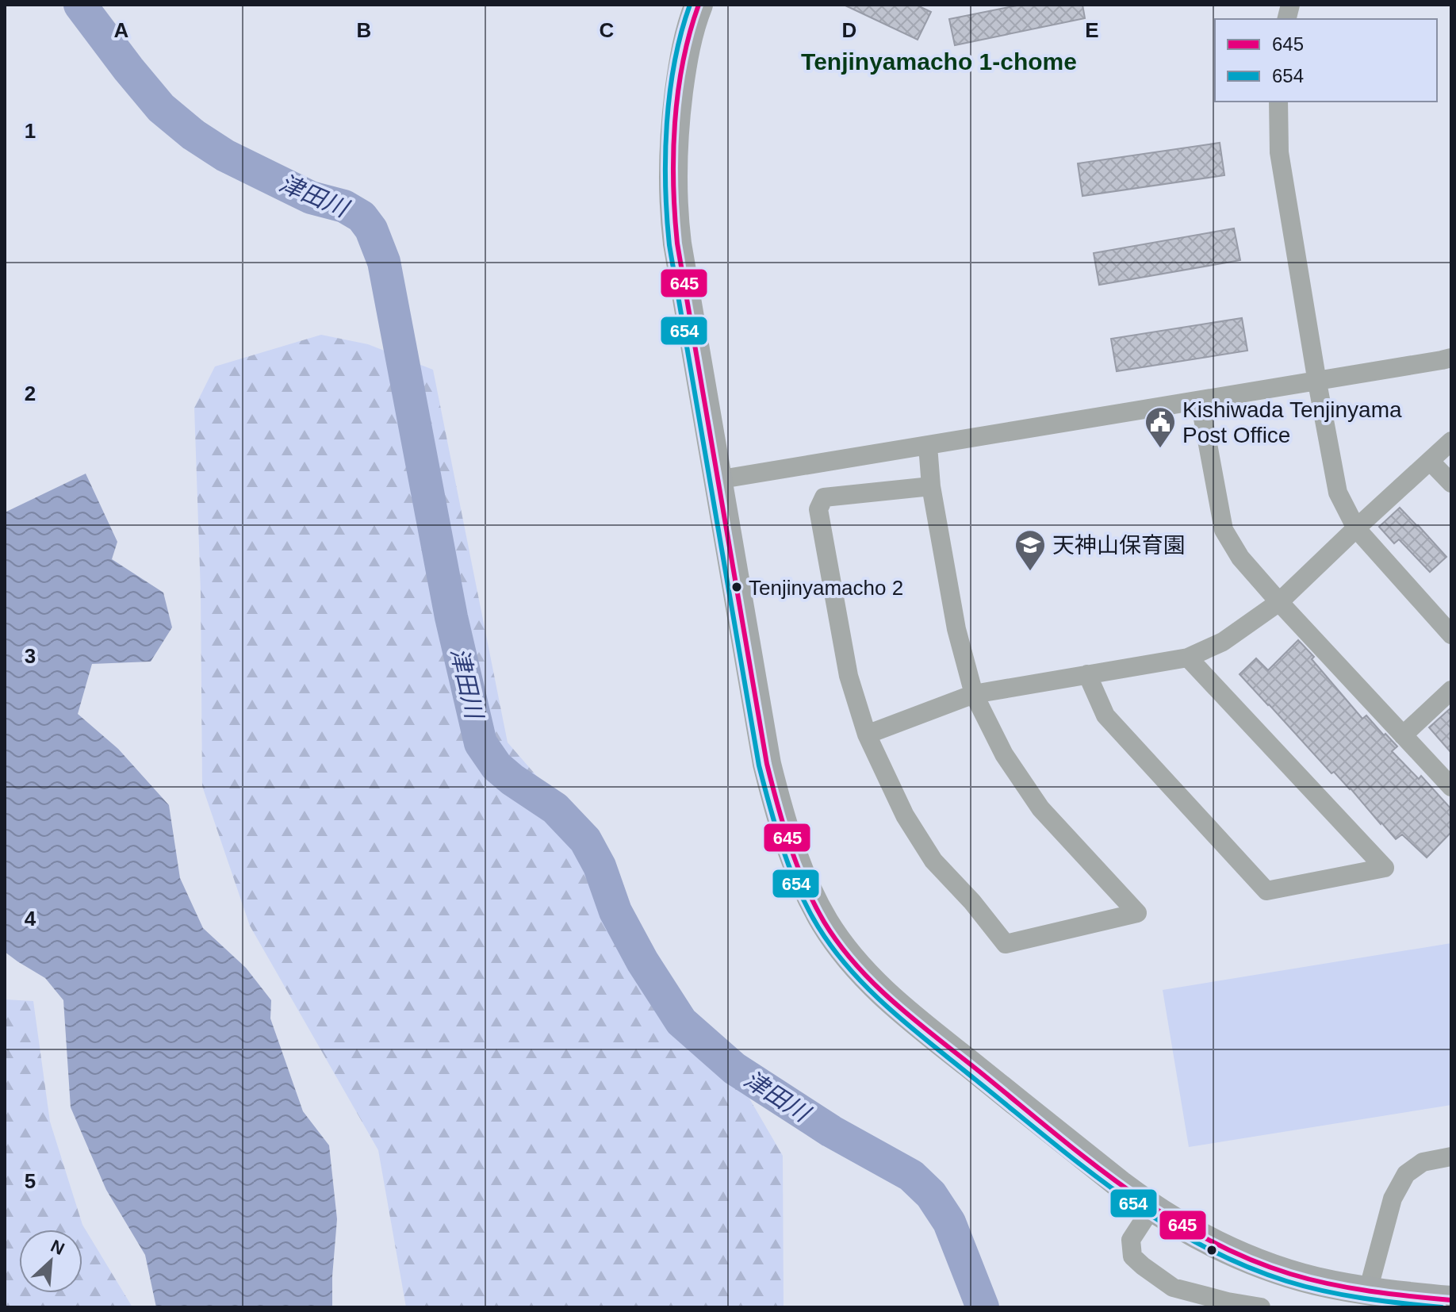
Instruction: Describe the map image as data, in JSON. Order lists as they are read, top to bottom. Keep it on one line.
{"districts":["Tenjinyamacho 1-chome"],"water":["津田川"],"places":{"public building":["Kishiwada Tenjinyama Post Office"],"school or university":["天神山保育園"],"other":["Tenjinyamacho 2"]},"lines":["transit line 645","transit line 654"],"legend":["645","654"],"north":"top right","grid":{"columns":["A","B","C","D","E"],"rows":["1","2","3","4","5"]}}
